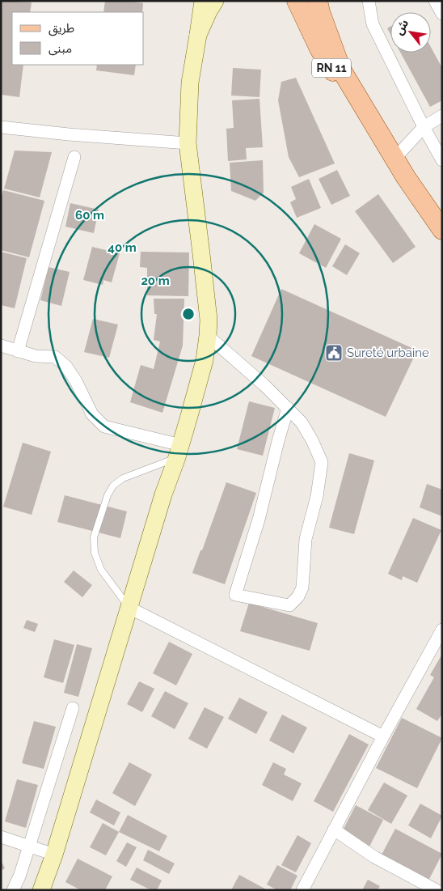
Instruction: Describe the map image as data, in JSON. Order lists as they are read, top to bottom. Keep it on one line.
{"streets":{"main road":["RN 11"]},"places":{"public building":["Sureté urbaine"]},"legend":["طريق","مبنى"],"north":"top left","rings":["60 m","40 m","20 m"]}
